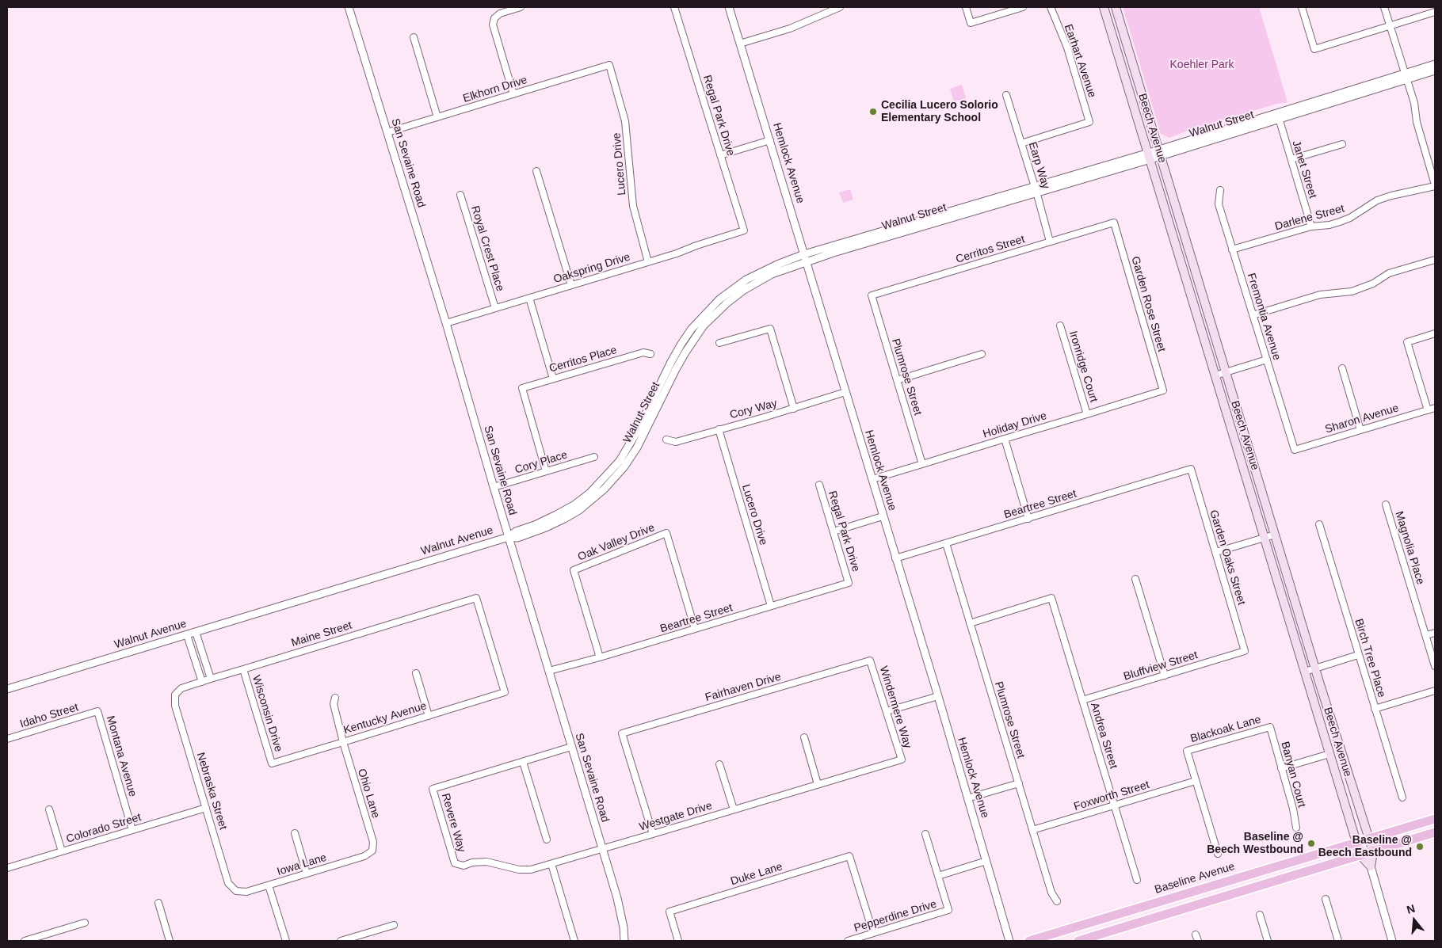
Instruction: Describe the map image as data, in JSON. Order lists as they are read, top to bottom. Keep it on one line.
{"streets":{"main road":["Beech Avenue","Baseline Avenue"],"street":["Earhart Avenue","Elkhorn Drive","Regal Park Drive","Walnut Street","San Sevaine Road","Hemlock Avenue","Lucero Drive","Earp Way","Janet Street","Darlene Street","Royal Crest Place","Cerritos Street","Oakspring Drive","Garden Rose Street","Fremontia Avenue","Cerritos Place","Ironridge Court","Plumrose Street","Cory Way","Sharon Avenue","Holiday Drive","Cory Place","Beartree Street","Walnut Avenue","Oak Valley Drive","Magnolia Place","Garden Oaks Street","Maine Street","Birch Tree Place","Bluffview Street","Fairhaven Drive","Windermere Way","Wisconsin Drive","Idaho Street","Kentucky Avenue","Blackoak Lane","Andrea Street","Montana Avenue","Banyan Court","Nebraska Street","Ohio Lane","Foxworth Street","Westgate Drive","Revere Way","Colorado Street","Iowa Lane","Duke Lane","Pepperdine Drive"]},"crossings":[["Earhart Avenue","Earp Way"],["Elkhorn Drive","San Sevaine Road"],["Elkhorn Drive","Lucero Drive"],["Regal Park Drive","Oakspring Drive"],["Regal Park Drive","Beartree Street"],["Walnut Street","Beech Avenue"],["Walnut Street","Hemlock Avenue"],["Walnut Street","Earp Way"],["Walnut Street","Janet Street"],["Walnut Street","Walnut Avenue"],["Beech Avenue","Baseline Avenue"],["San Sevaine Road","Oakspring Drive"],["San Sevaine Road","Cory Place"],["San Sevaine Road","Beartree Street"],["San Sevaine Road","Walnut Avenue"],["San Sevaine Road","Westgate Drive"],["Hemlock Avenue","Cory Way"],["Hemlock Avenue","Holiday Drive"],["Hemlock Avenue","Beartree Street"],["Hemlock Avenue","Walnut Avenue"],["Lucero Drive","Oakspring Drive"],["Lucero Drive","Cory Way"],["Lucero Drive","Beartree Street"],["Earp Way","Cerritos Street"],["Janet Street","Darlene Street"],["Darlene Street","Fremontia Avenue"],["Royal Crest Place","Oakspring Drive"],["Cerritos Street","Garden Rose Street"],["Cerritos Street","Plumrose Street"],["Garden Rose Street","Holiday Drive"],["Fremontia Avenue","Sharon Avenue"],["Cerritos Place","Cory Place"],["Ironridge Court","Holiday Drive"],["Plumrose Street","Holiday Drive"],["Plumrose Street","Beartree Street"],["Plumrose Street","Andrea Street"],["Plumrose Street","Foxworth Street"],["Beartree Street","Oak Valley Drive"],["Beartree Street","Garden Oaks Street"],["Garden Oaks Street","Bluffview Street"],["Maine Street","Wisconsin Drive"],["Maine Street","Kentucky Avenue"],["Maine Street","Nebraska Street"],["Bluffview Street","Andrea Street"],["Fairhaven Drive","Windermere Way"],["Fairhaven Drive","Westgate Drive"],["Windermere Way","Westgate Drive"],["Wisconsin Drive","Kentucky Avenue"],["Idaho Street","Montana Avenue"],["Kentucky Avenue","Ohio Lane"],["Blackoak Lane","Banyan Court"],["Blackoak Lane","Foxworth Street"],["Andrea Street","Foxworth Street"],["Montana Avenue","Colorado Street"],["Nebraska Street","Colorado Street"],["Nebraska Street","Iowa Lane"],["Ohio Lane","Iowa Lane"],["Westgate Drive","Revere Way"],["Duke Lane","Pepperdine Drive"]],"parks":["Koehler Park"],"places":["Cecilia Lucero Solorio Elementary School","Baseline @ Beech Westbound","Baseline @ Beech Eastbound"],"north":"top"}
